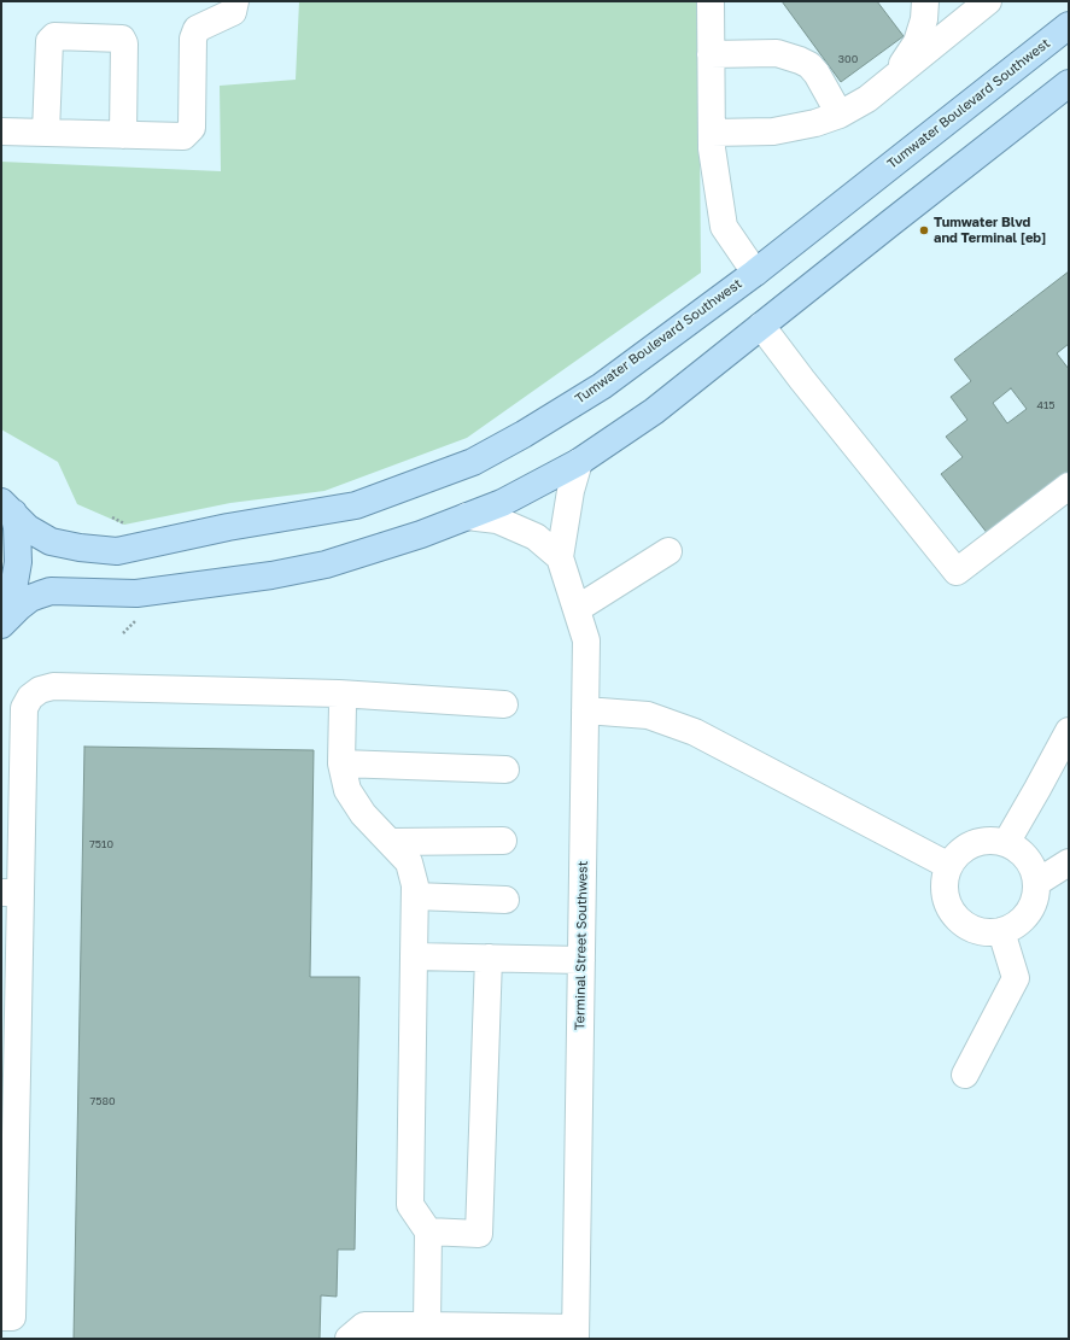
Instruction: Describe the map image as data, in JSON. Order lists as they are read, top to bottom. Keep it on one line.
{"streets":{"main road":["Tumwater Boulevard Southwest"],"street":["Terminal Street Southwest"]},"places":["Tumwater Blvd and Terminal [eb]"],"house_numbers":["300","415","7510","7580"]}
